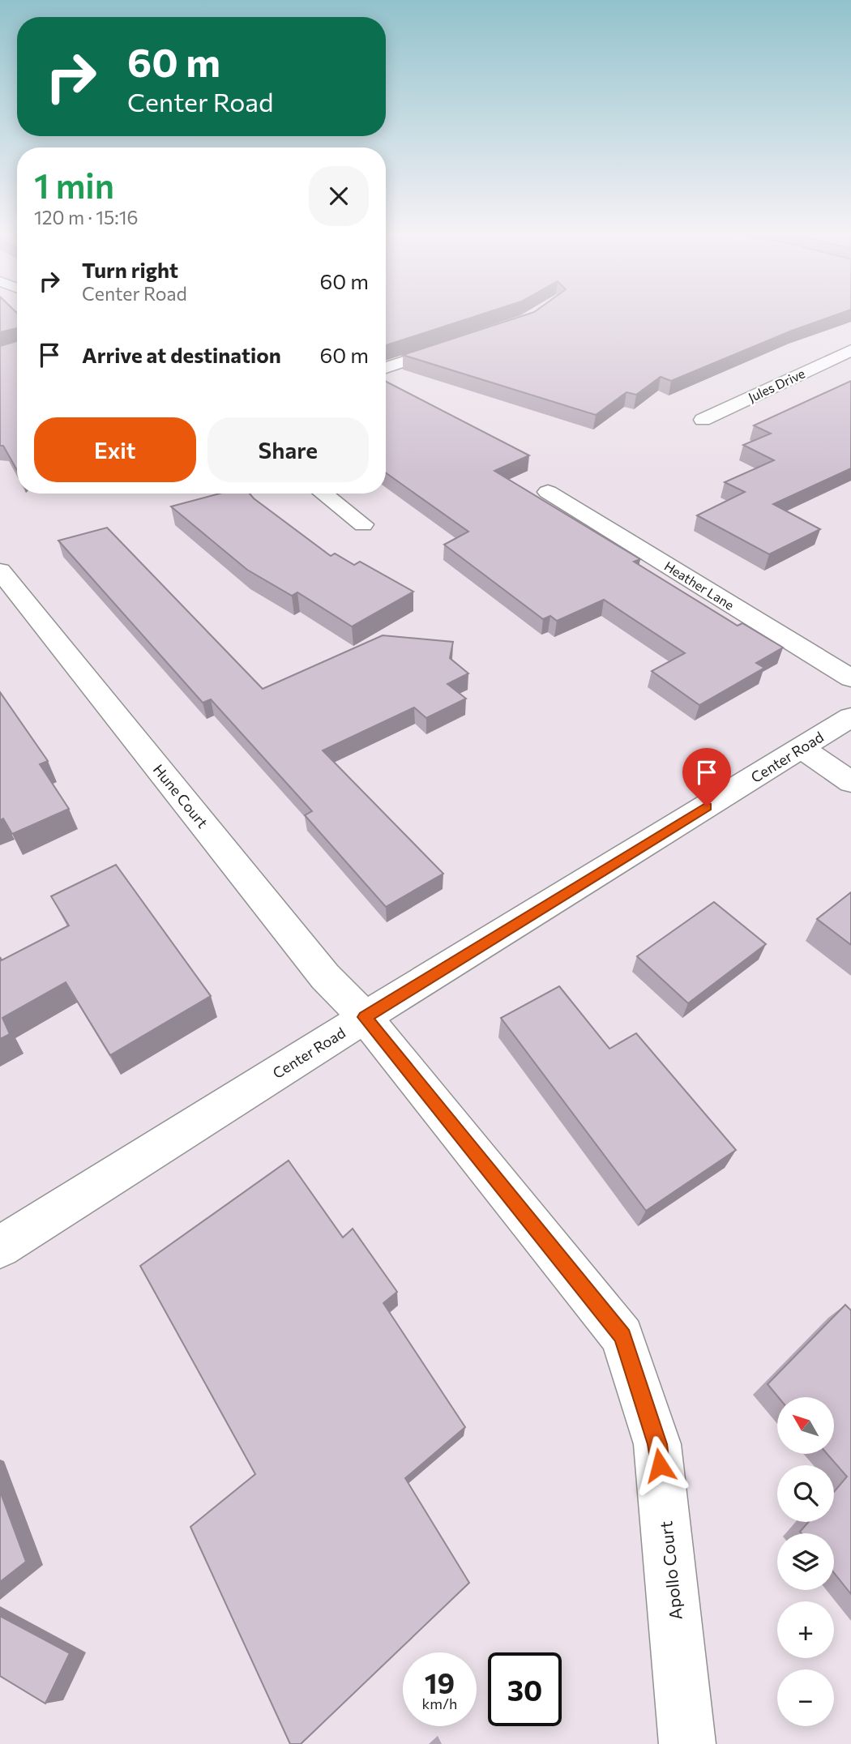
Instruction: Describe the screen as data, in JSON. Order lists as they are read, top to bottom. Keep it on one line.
{"streets":{"street":["Jules Drive","Heather Lane","Center Road","Hune Court","Apollo Court"]},"crossings":[["Center Road","Hune Court"],["Center Road","Apollo Court"],["Hune Court","Apollo Court"]],"north":"top left","page":{"turn":["60 m","Center Road"],"heading":["1 min","120 m · 15:16"],"list":[{"name":"Turn right","note":"Center Road","value":"60 m"},{"name":"Arrive at destination","value":"60 m"}],"buttons":["Exit","Share"],"map_buttons":["+","−"],"speed":"19 km/h","limit":"30"}}
